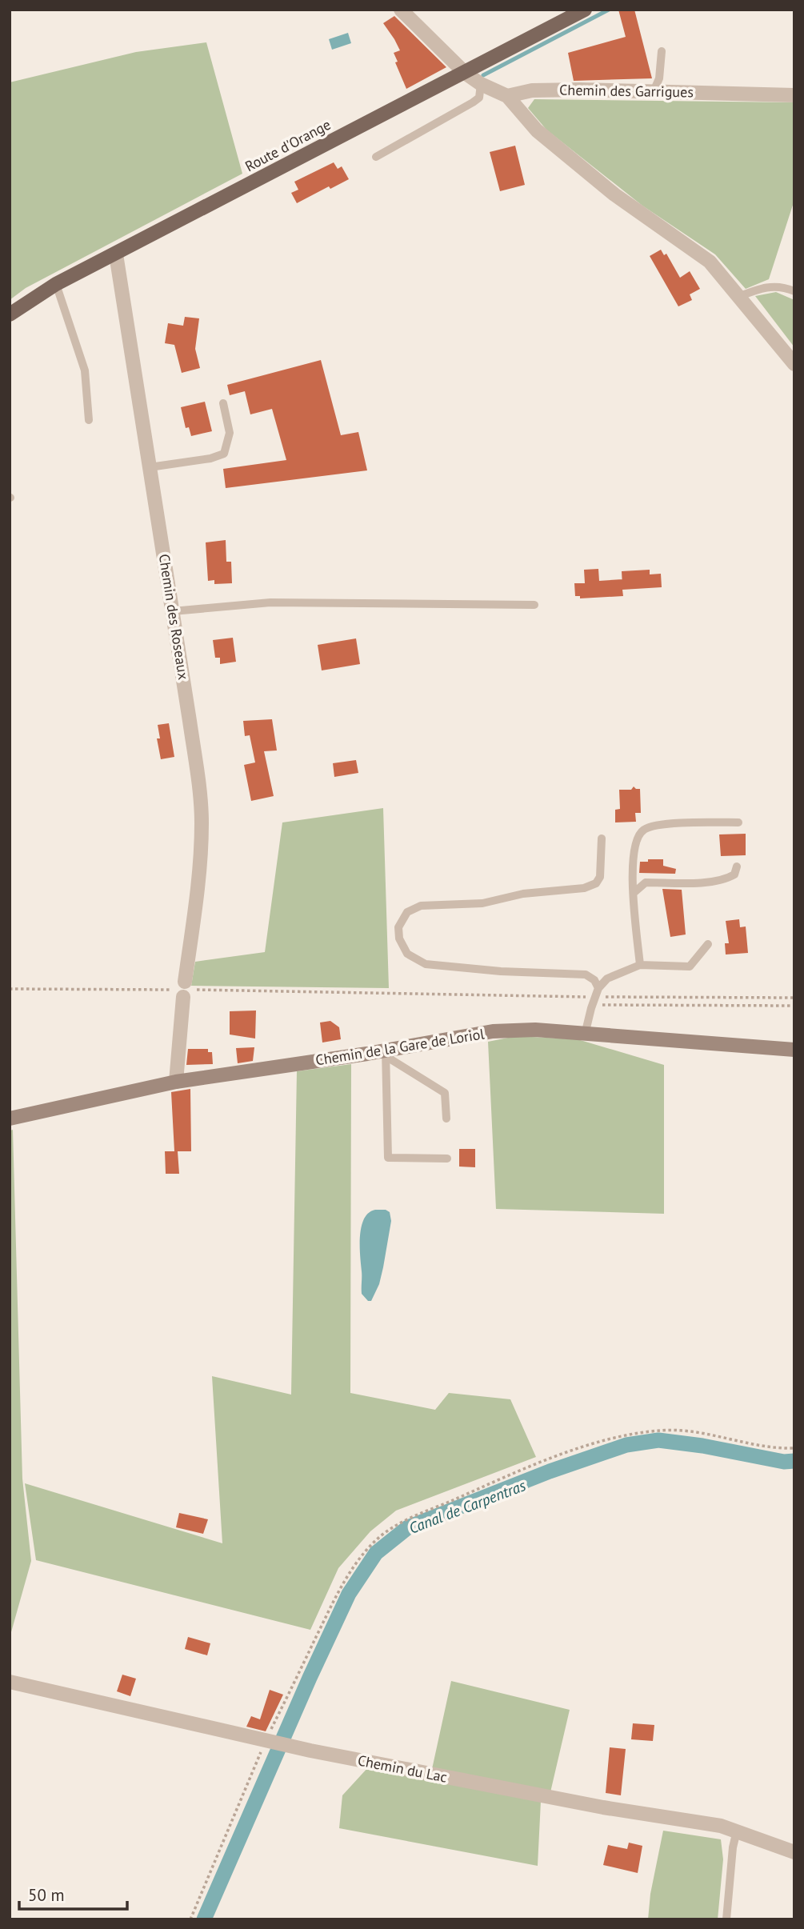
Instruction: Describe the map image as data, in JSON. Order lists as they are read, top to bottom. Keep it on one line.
{"streets":{"main road":["Route d'Orange"],"street":["Chemin des Garrigues","Chemin des Roseaux","Chemin de la Gare de Loriol","Chemin du Lac"]},"crossings":[["Route d'Orange","Chemin des Roseaux"],["Chemin des Roseaux","Chemin de la Gare de Loriol"]],"water":["Canal de Carpentras"],"scale_bar":"50 m"}
